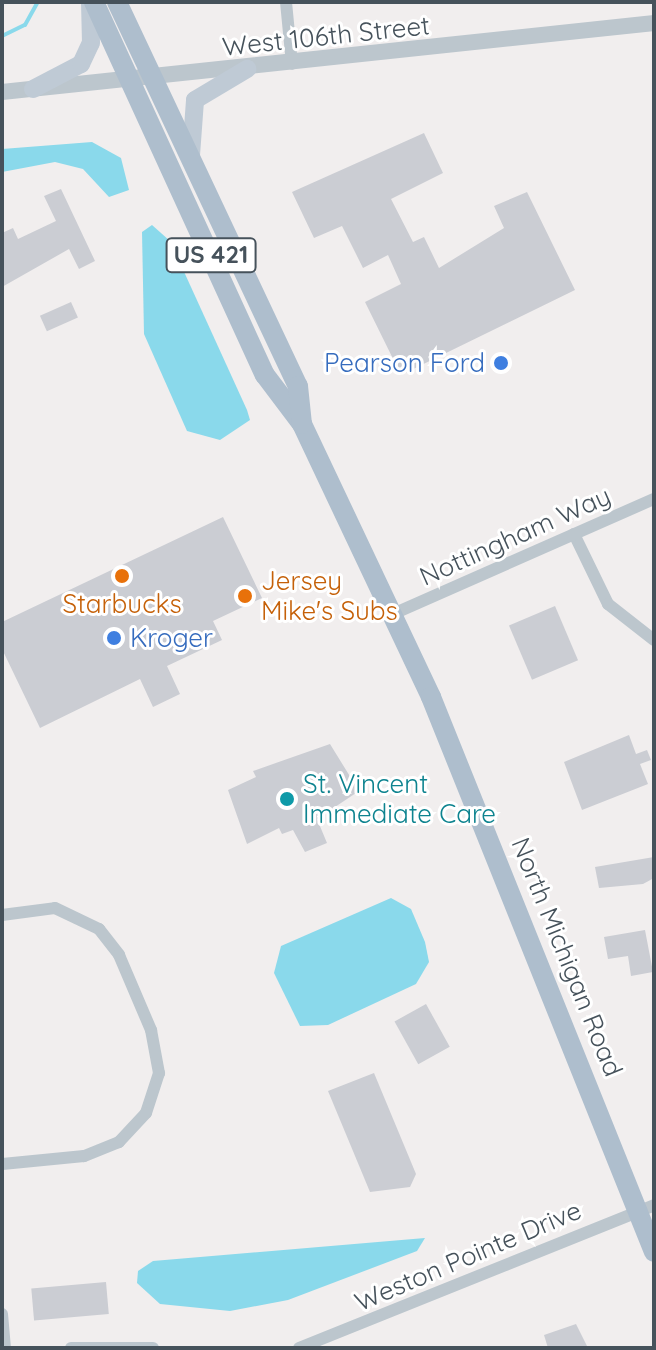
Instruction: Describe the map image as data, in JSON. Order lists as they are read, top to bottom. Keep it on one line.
{"streets":{"main road":["US 421","North Michigan Road"],"street":["West 106th Street","Nottingham Way","Weston Pointe Drive"]},"crossings":[["West 106th Street","North Michigan Road"],["Nottingham Way","North Michigan Road"],["North Michigan Road","Weston Pointe Drive"]],"places":["Pearson Ford","Starbucks","Jersey Mike's Subs","Kroger","St. Vincent Immediate Care"]}
